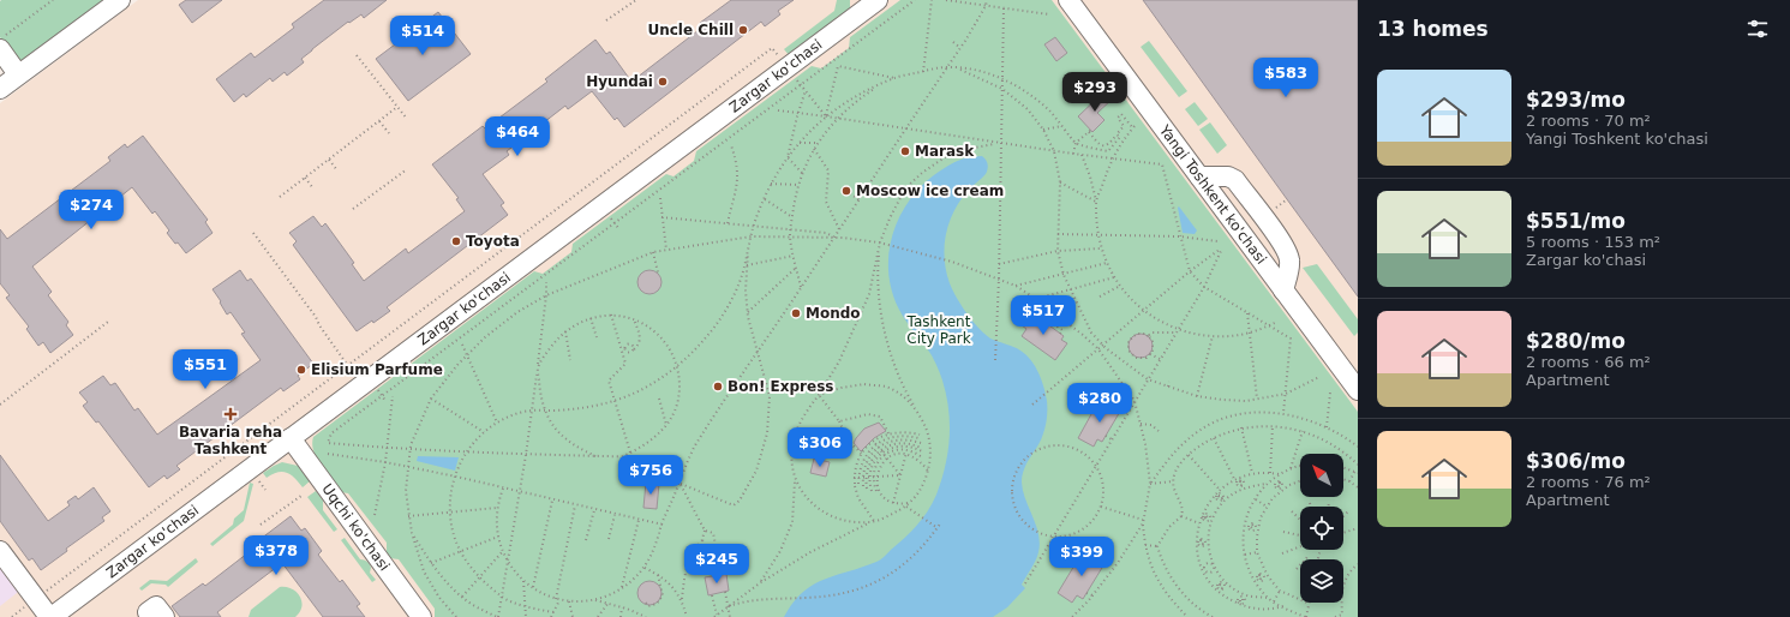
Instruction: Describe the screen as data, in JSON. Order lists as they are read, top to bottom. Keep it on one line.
{"streets":{"street":["Zargar ko'chasi","Yangi Toshkent ko'chasi","Uqchi ko'chasi"]},"crossings":[["Zargar ko'chasi","Uqchi ko'chasi"]],"parks":["Tashkent City Park"],"places":{"other":["Uncle Chill","Hyundai","Marask","Moscow ice cream","Toyota","Mondo","Elisium Parfume","Bon! Express"],"health":["Bavaria reha Tashkent"]},"north":"top left","page":{"heading":"13 homes","price":["$514","$583","$293","$464","$274","$517","$551","$280","$306","$756","$378","$399","$245"],"list":[{"name":"$293/mo","note":"2 rooms · 70 m² · Yangi Toshkent ko'chasi"},{"name":"$551/mo","note":"5 rooms · 153 m² · Zargar ko'chasi"},{"name":"$280/mo","note":"2 rooms · 66 m² · Apartment"},{"name":"$306/mo","note":"2 rooms · 76 m² · Apartment"}]}}
